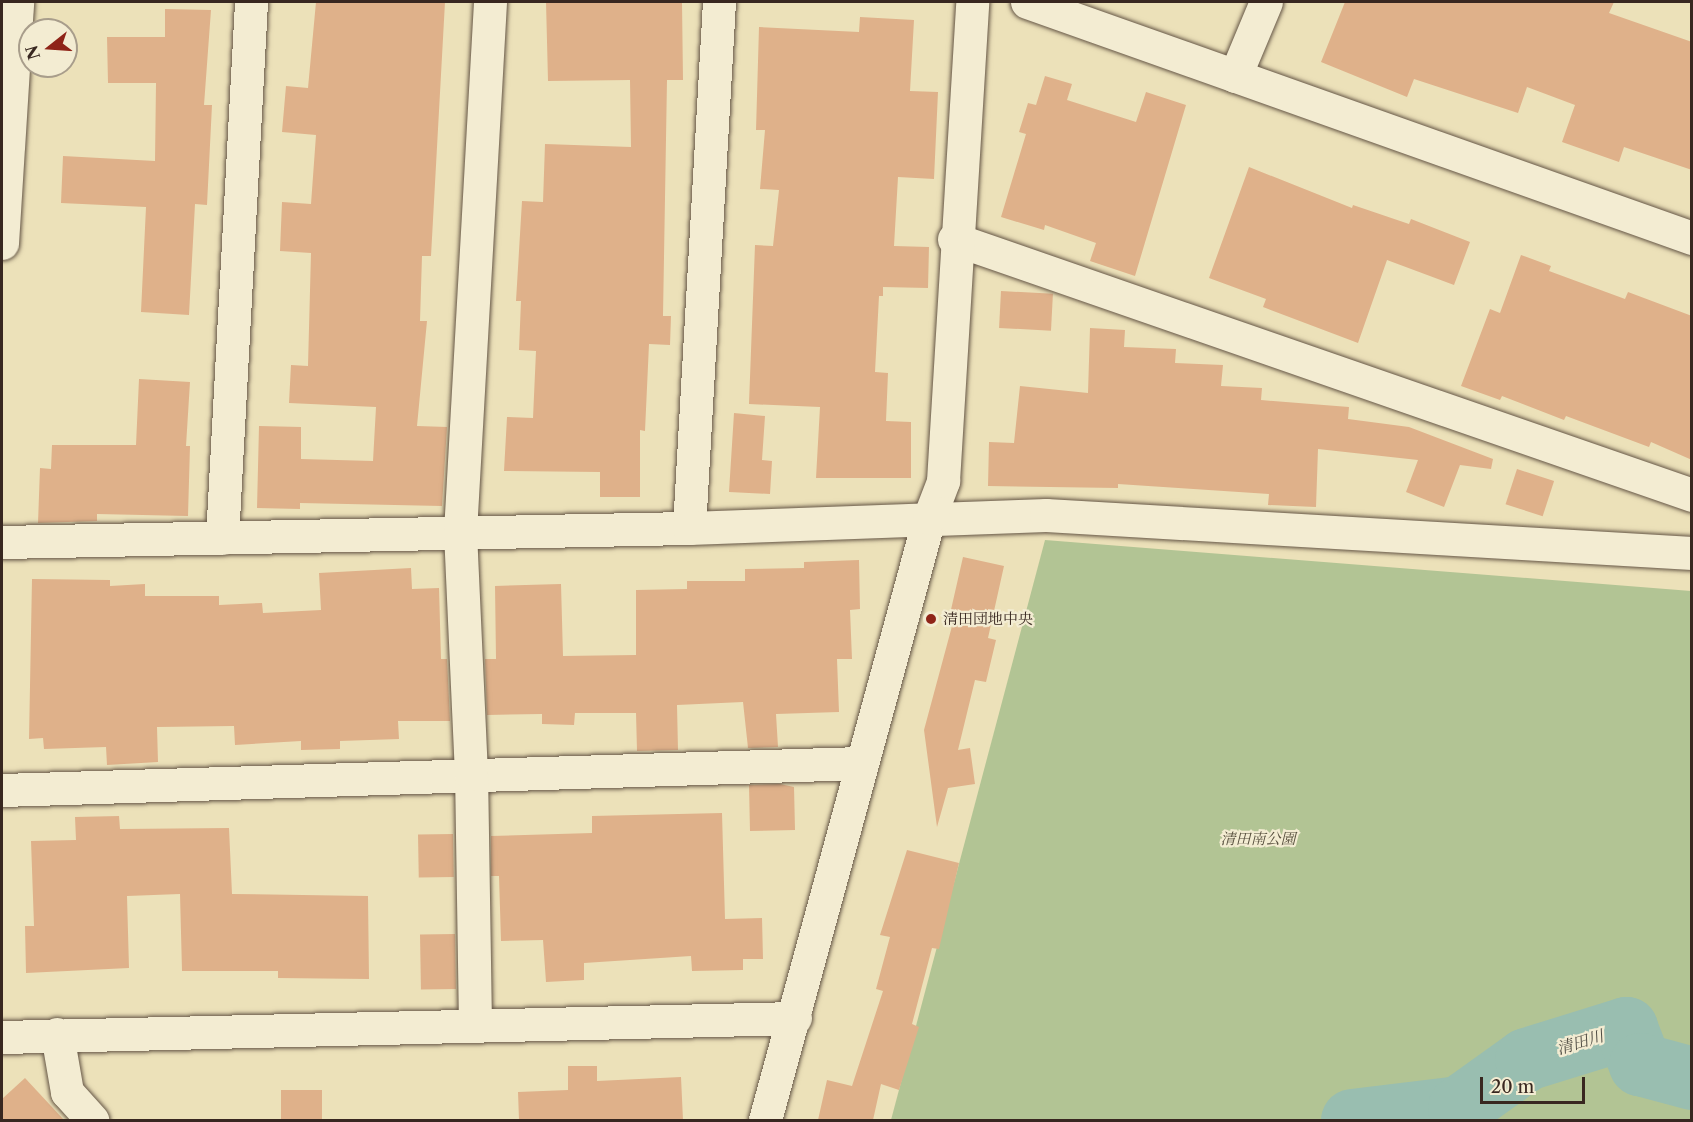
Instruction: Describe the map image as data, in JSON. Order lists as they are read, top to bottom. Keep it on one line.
{"water":["清田川"],"parks":["清田南公園"],"places":["清田団地中央"],"scale_bar":"20 m","north":"left"}
